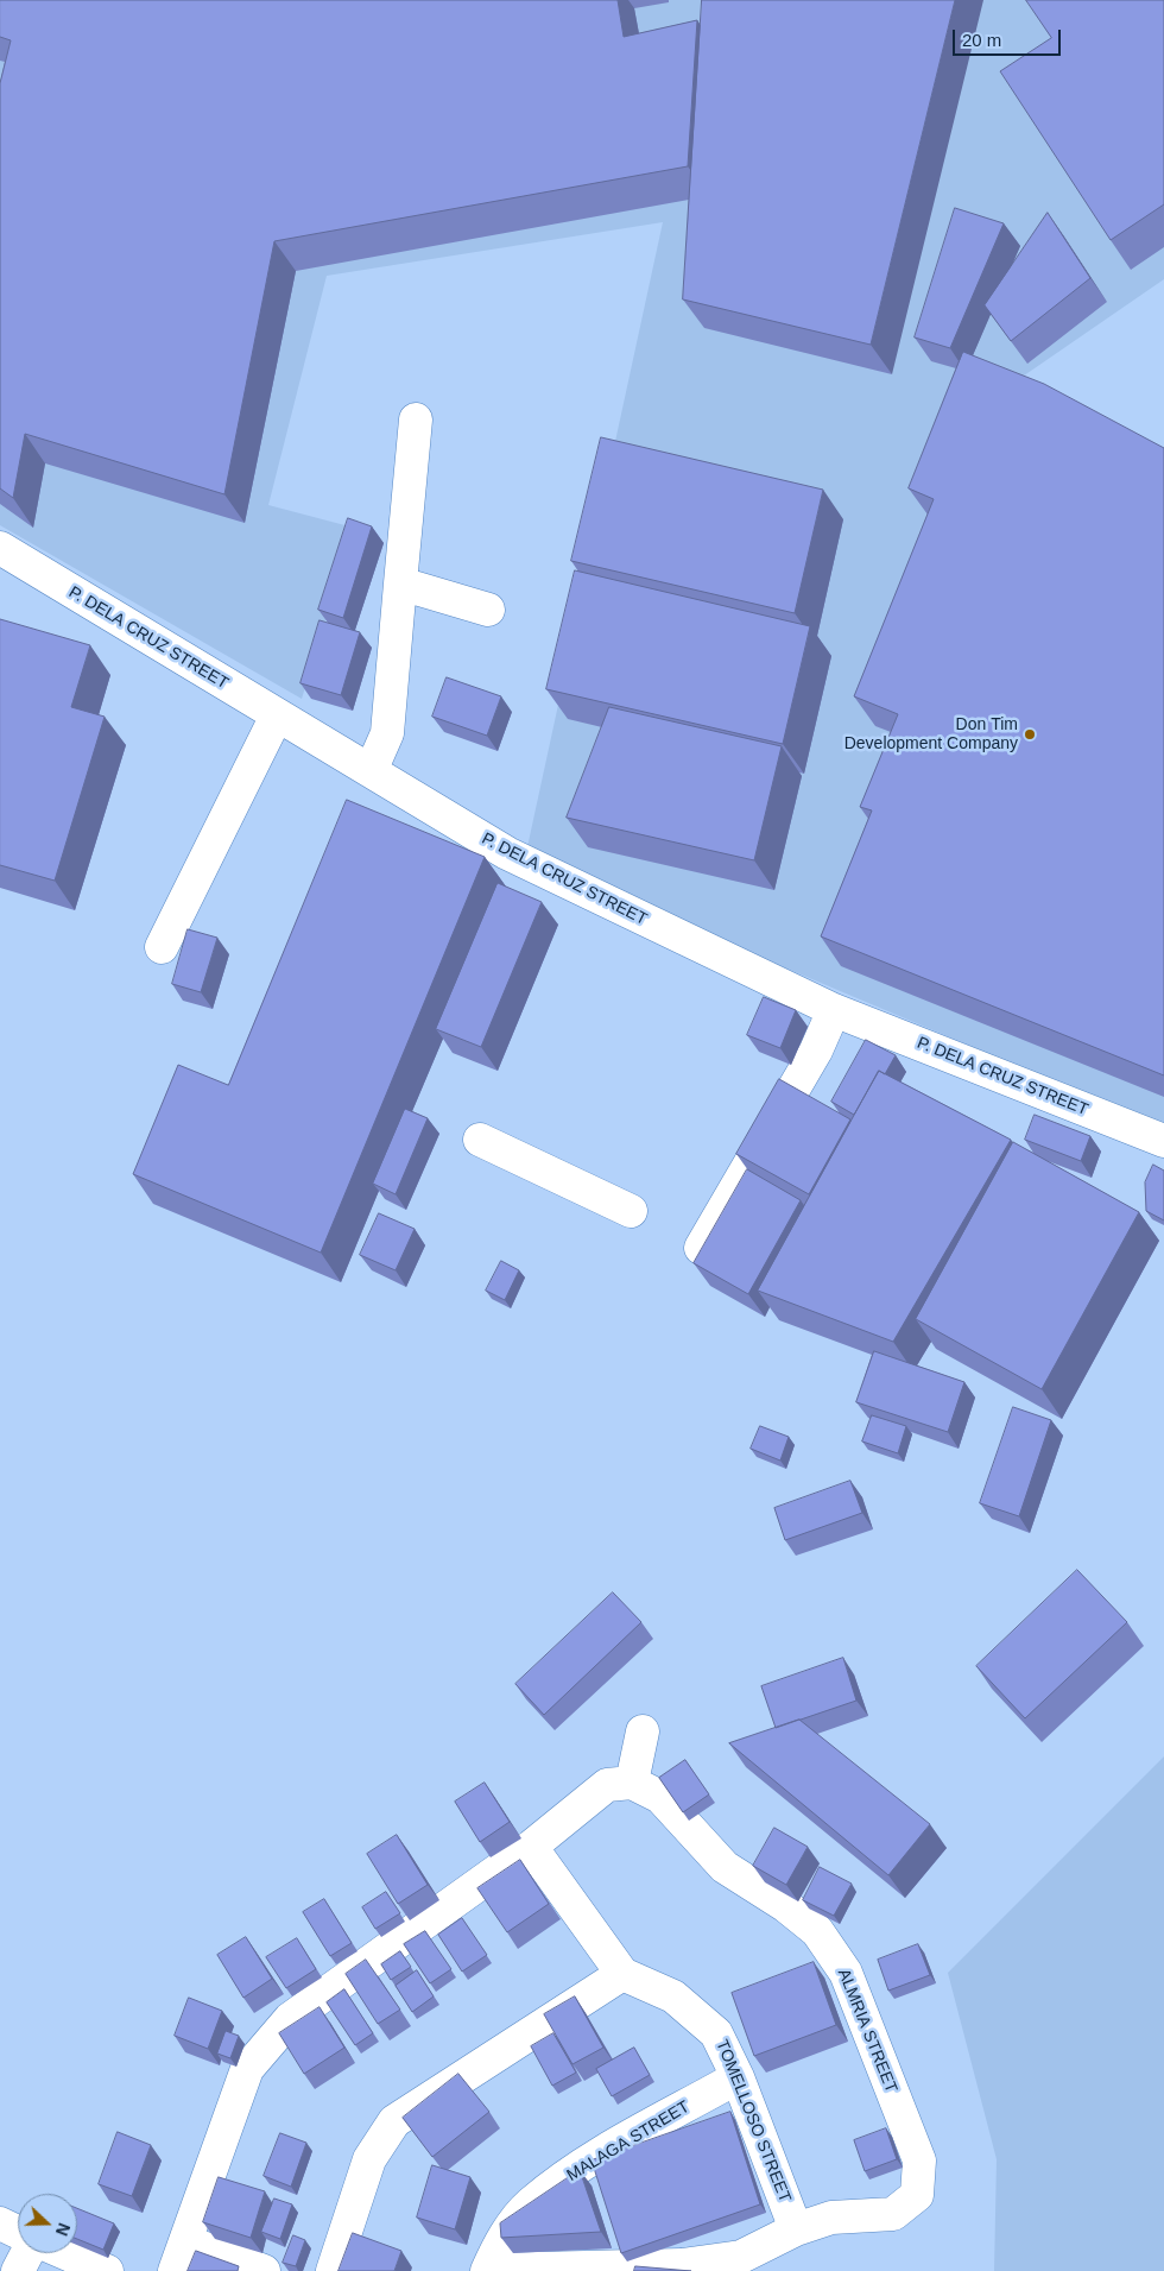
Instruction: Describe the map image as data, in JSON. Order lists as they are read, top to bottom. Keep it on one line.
{"streets":{"street":["P. DELA CRUZ STREET","ALMRIA STREET","TOMELLOSO STREET","MALAGA STREET"]},"crossings":[["ALMRIA STREET","TOMELLOSO STREET"],["TOMELLOSO STREET","MALAGA STREET"]],"places":["Don Tim Development Company"],"scale_bar":"20 m","north":"right"}
